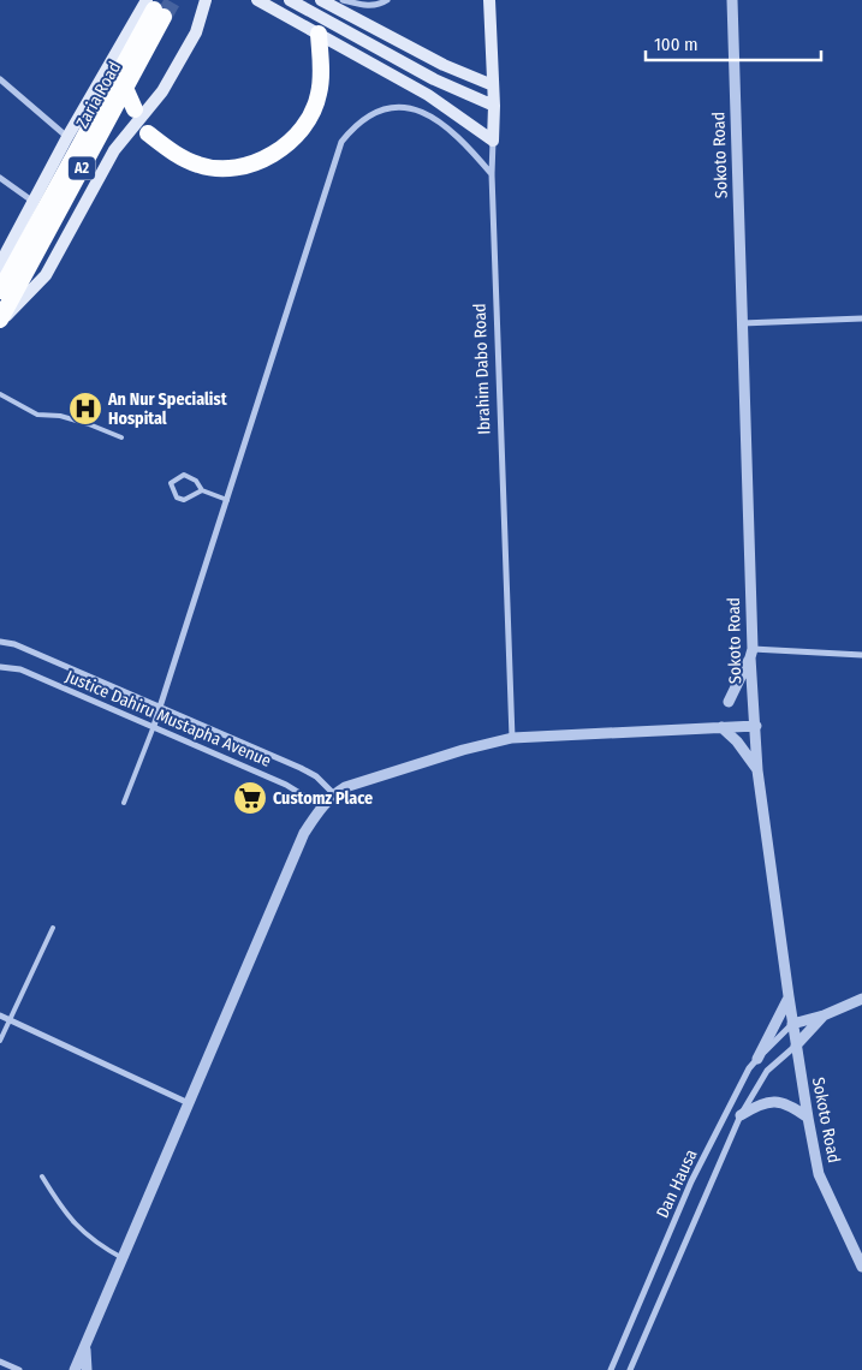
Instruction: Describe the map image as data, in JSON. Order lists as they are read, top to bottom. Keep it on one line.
{"streets":{"highway":["Zaria Road","A2"],"main road":["Ibrahim Dabo Road"],"street":["Sokoto Road","Justice Dahiru Mustapha Avenue","Dan Hausa"]},"crossings":[["Sokoto Road","Dan Hausa"]],"places":{"hospital":["An Nur Specialist Hospital"],"supermarket":["Customz Place"]},"scale_bar":"100 m"}
